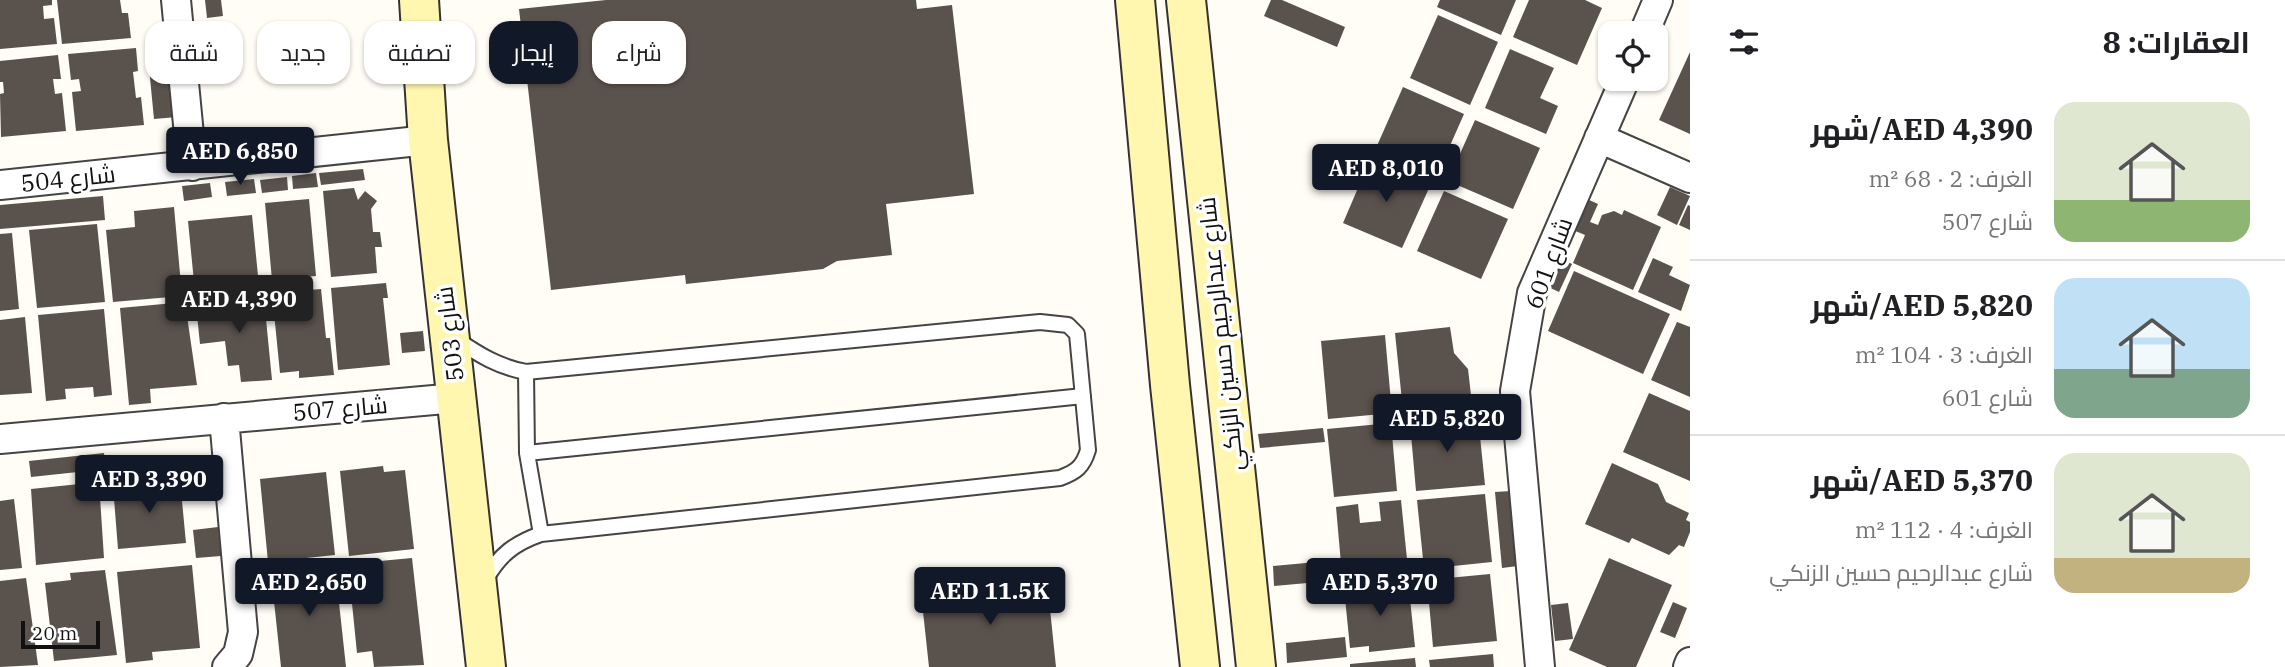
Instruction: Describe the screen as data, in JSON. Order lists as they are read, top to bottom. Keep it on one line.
{"streets":{"street":["شارع 504","شارع 601","شارع 503","شارع عبدالرحيم حسين الزنكي","شارع 507"]},"crossings":[["شارع 504","شارع 503"],["شارع 503","شارع 507"]],"scale_bar":"20 m","page":{"heading":"العقارات: 8","chip":["شراء","إيجار","تصفية","جديد","شقة"],"list":[{"name":"AED 4,390/شهر","note":"الغرف: 2 · 68 m² · شارع 507"},{"name":"AED 5,820/شهر","note":"الغرف: 3 · 104 m² · شارع 601"},{"name":"AED 5,370/شهر","note":"الغرف: 4 · 112 m² · شارع عبدالرحيم حسين الزنكي"}],"price":["AED 6,850","AED 8,010","AED 4,390","AED 5,820","AED 3,390","AED 2,650","AED 5,370","AED 11.5K"],"scale":"20 m"}}
